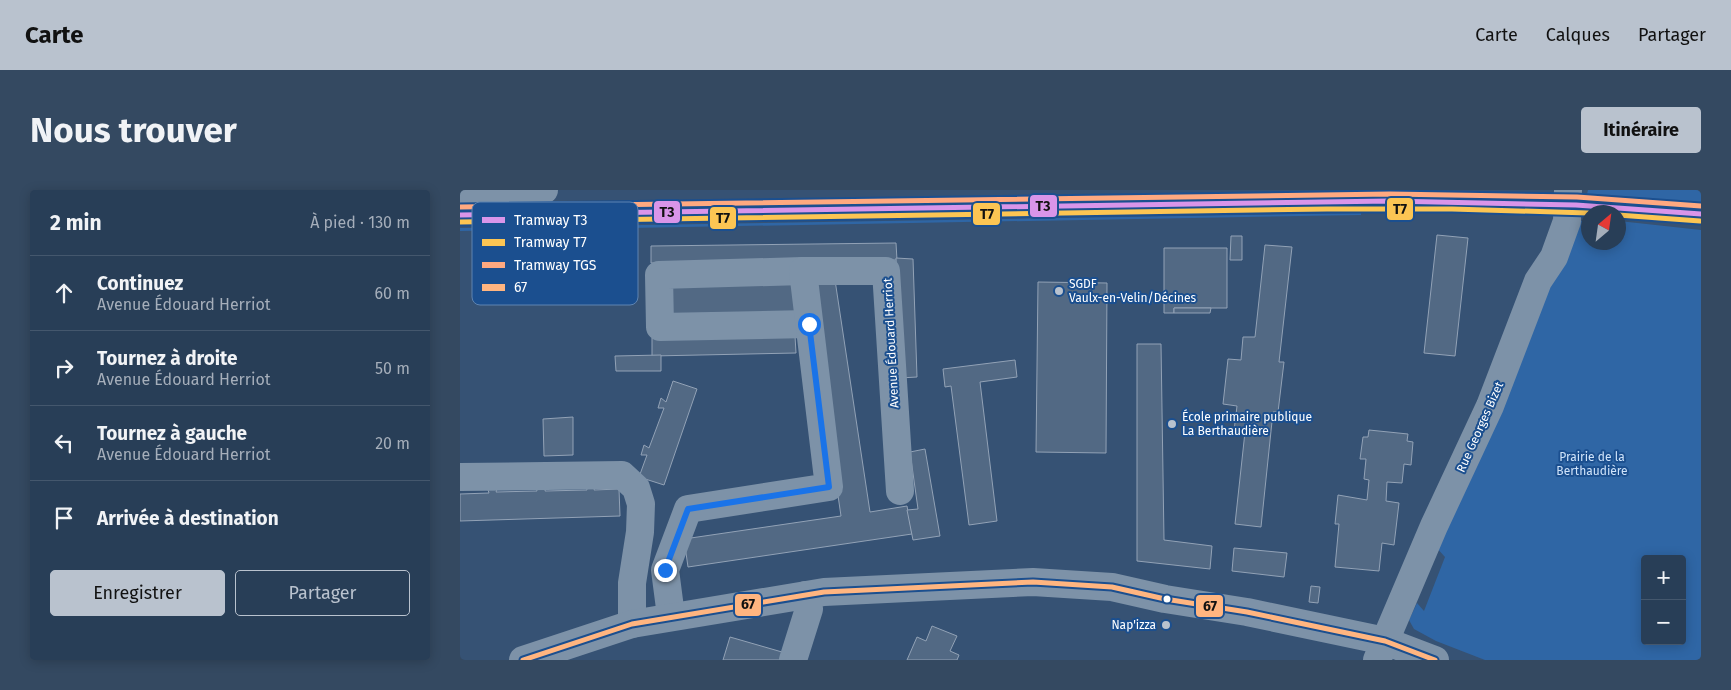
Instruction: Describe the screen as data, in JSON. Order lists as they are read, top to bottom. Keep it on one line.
{"streets":{"street":["Avenue Édouard Herriot","Rue Georges Bizet"]},"parks":["Prairie de la Berthaudière"],"places":["SGDF Vaulx-en-Velin/Décines","École primaire publique La Berthaudière","Nap'izza"],"lines":["tram line TGS","tram line T3","tram line T7","transit line 67"],"legend":["Tramway T3","Tramway T7","Tramway TGS","67"],"north":"top right","page":{"header":"Carte","nav":["Carte","Calques","Partager"],"buttons":["Itinéraire",["Enregistrer","Partager"]],"title":"Nous trouver","heading":["2 min","À pied · 130 m"],"list":[["Continuez","Avenue Édouard Herriot","60 m"],["Tournez à droite","Avenue Édouard Herriot","50 m"],["Tournez à gauche","Avenue Édouard Herriot","20 m"],"Arrivée à destination"],"map_buttons":["+","−"]}}
